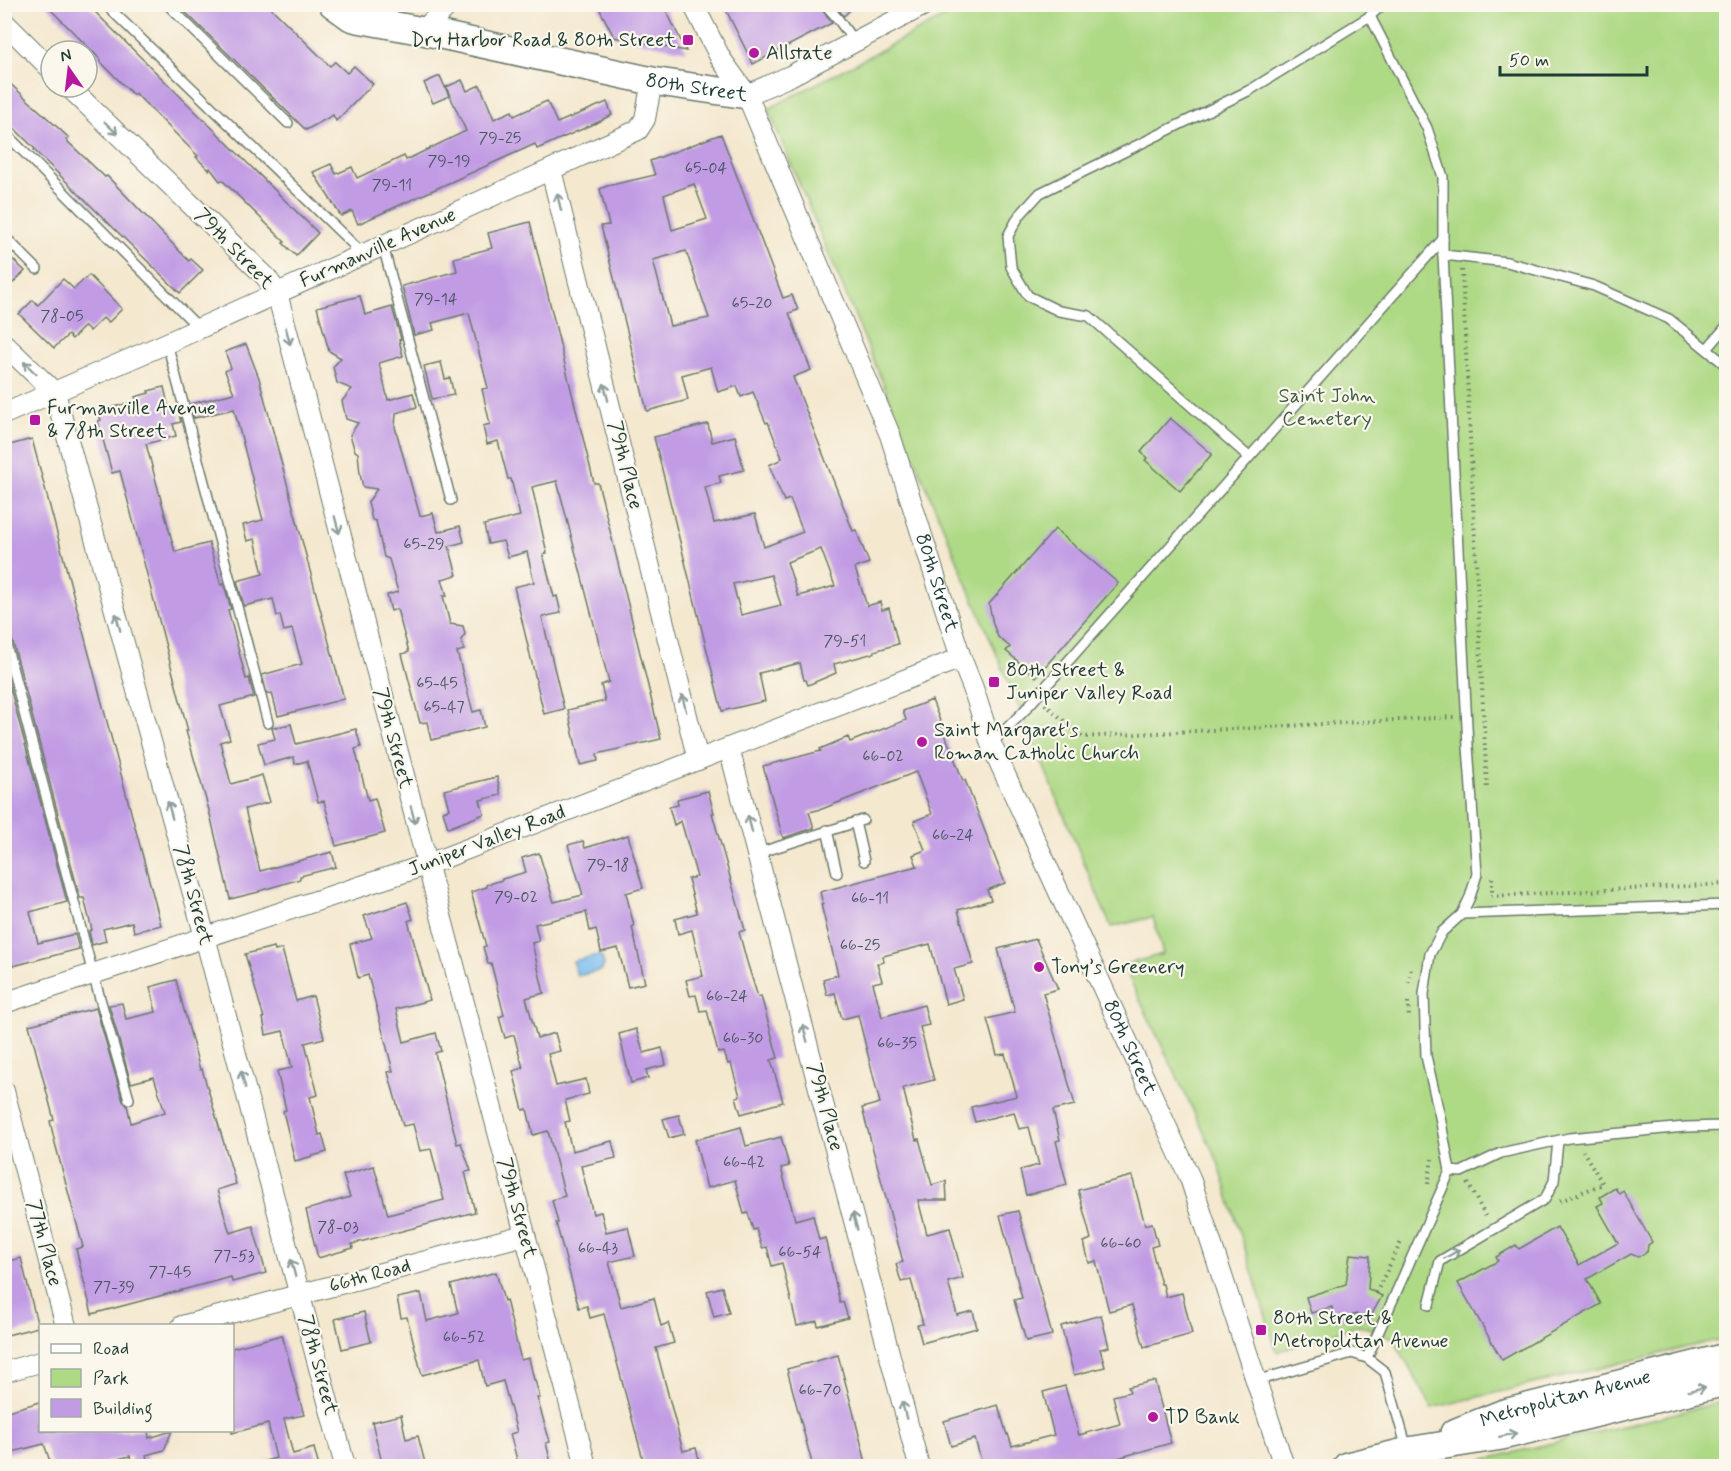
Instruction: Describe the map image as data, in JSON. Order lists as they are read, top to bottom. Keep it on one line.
{"streets":{"main road":["80th Street","Metropolitan Avenue"],"street":["Furmanville Avenue","79th Street","79th Place","Juniper Valley Road","78th Street","77th Place","66th Road"]},"crossings":[["80th Street","Furmanville Avenue"],["80th Street","Juniper Valley Road"],["Furmanville Avenue","79th Street"],["Furmanville Avenue","79th Place"],["Furmanville Avenue","78th Street"],["79th Street","Juniper Valley Road"],["79th Street","66th Road"],["79th Place","Juniper Valley Road"],["Juniper Valley Road","78th Street"],["78th Street","66th Road"]],"one_way":["79th Street","79th Place","78th Street"],"parks":["Saint John Cemetery"],"places":{"transit":["Dry Harbor Road & 80th Street","Furmanville Avenue & 78th Street","80th Street & Juniper Valley Road","80th Street & Metropolitan Avenue"],"other":["Allstate","Saint Margaret's Roman Catholic Church","Tony’s Greenery","TD Bank"]},"house_numbers":["79-25","79-19","65-04","79-11","79-14","65-20","78-05","65-29","79-51","65-45","65-47","66-02","66-24","79-18","79-02","66-11","66-25","66-24","66-30","66-35","66-42","78-03","66-60","66-43","66-54","77-53","77-45","77-39","66-52","66-70"],"legend":["Road","Park","Building"],"scale_bar":"50 m","north":"top"}
